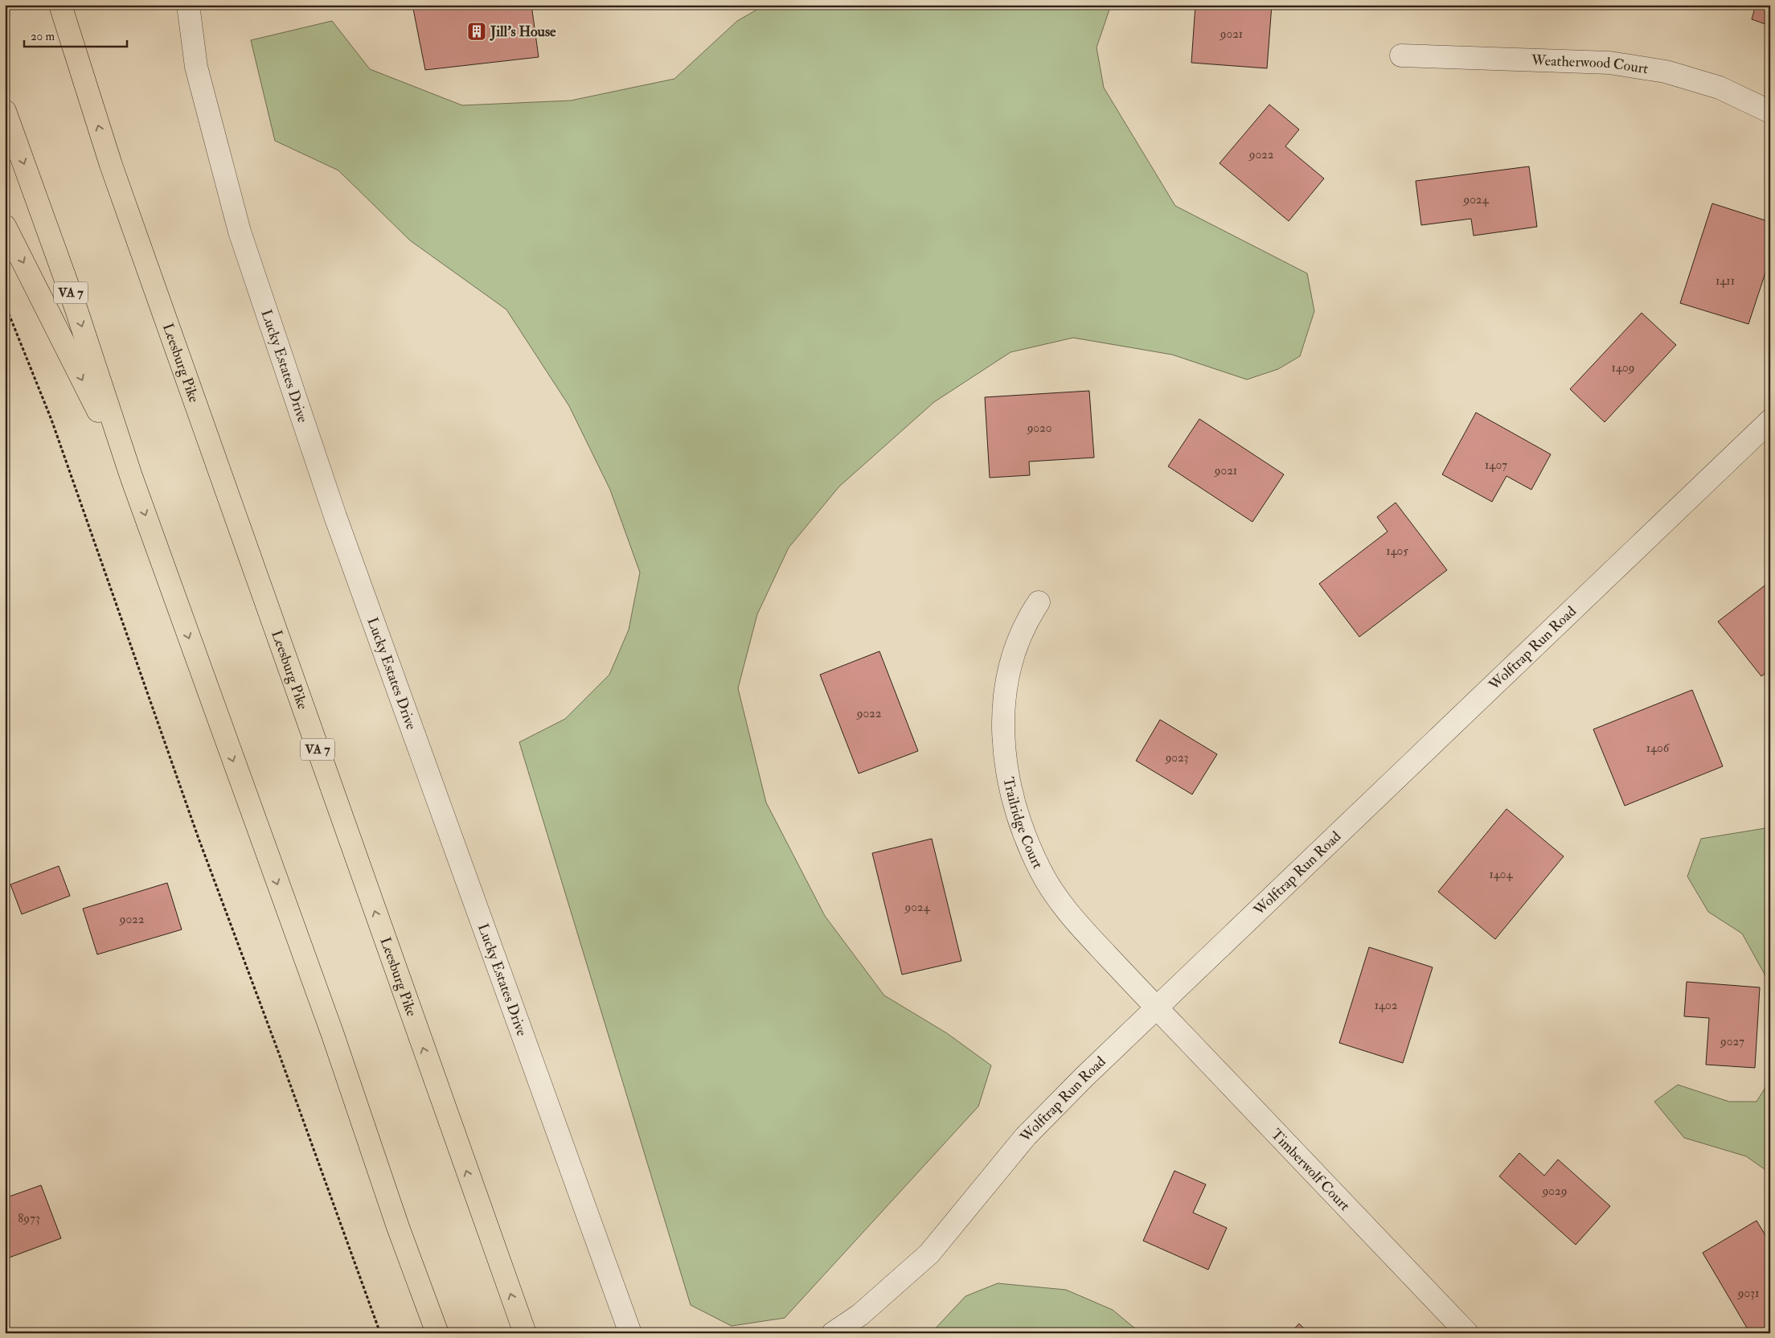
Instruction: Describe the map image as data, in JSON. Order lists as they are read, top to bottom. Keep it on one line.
{"streets":{"highway":["VA 7","Leesburg Pike"],"street":["Weatherwood Court","Lucky Estates Drive","Wolftrap Run Road","Trailridge Court","Timberwolf Court"]},"crossings":[["Wolftrap Run Road","Trailridge Court"],["Wolftrap Run Road","Timberwolf Court"],["Trailridge Court","Timberwolf Court"]],"places":{"building":["Jill's House"]},"house_numbers":["9021","9022","9024","1411","1409","9020","1407","9021","1405","9022","1406","9023","1404","9024","9022","1402","9027","9029","8973","9031"],"scale_bar":"20 m"}
